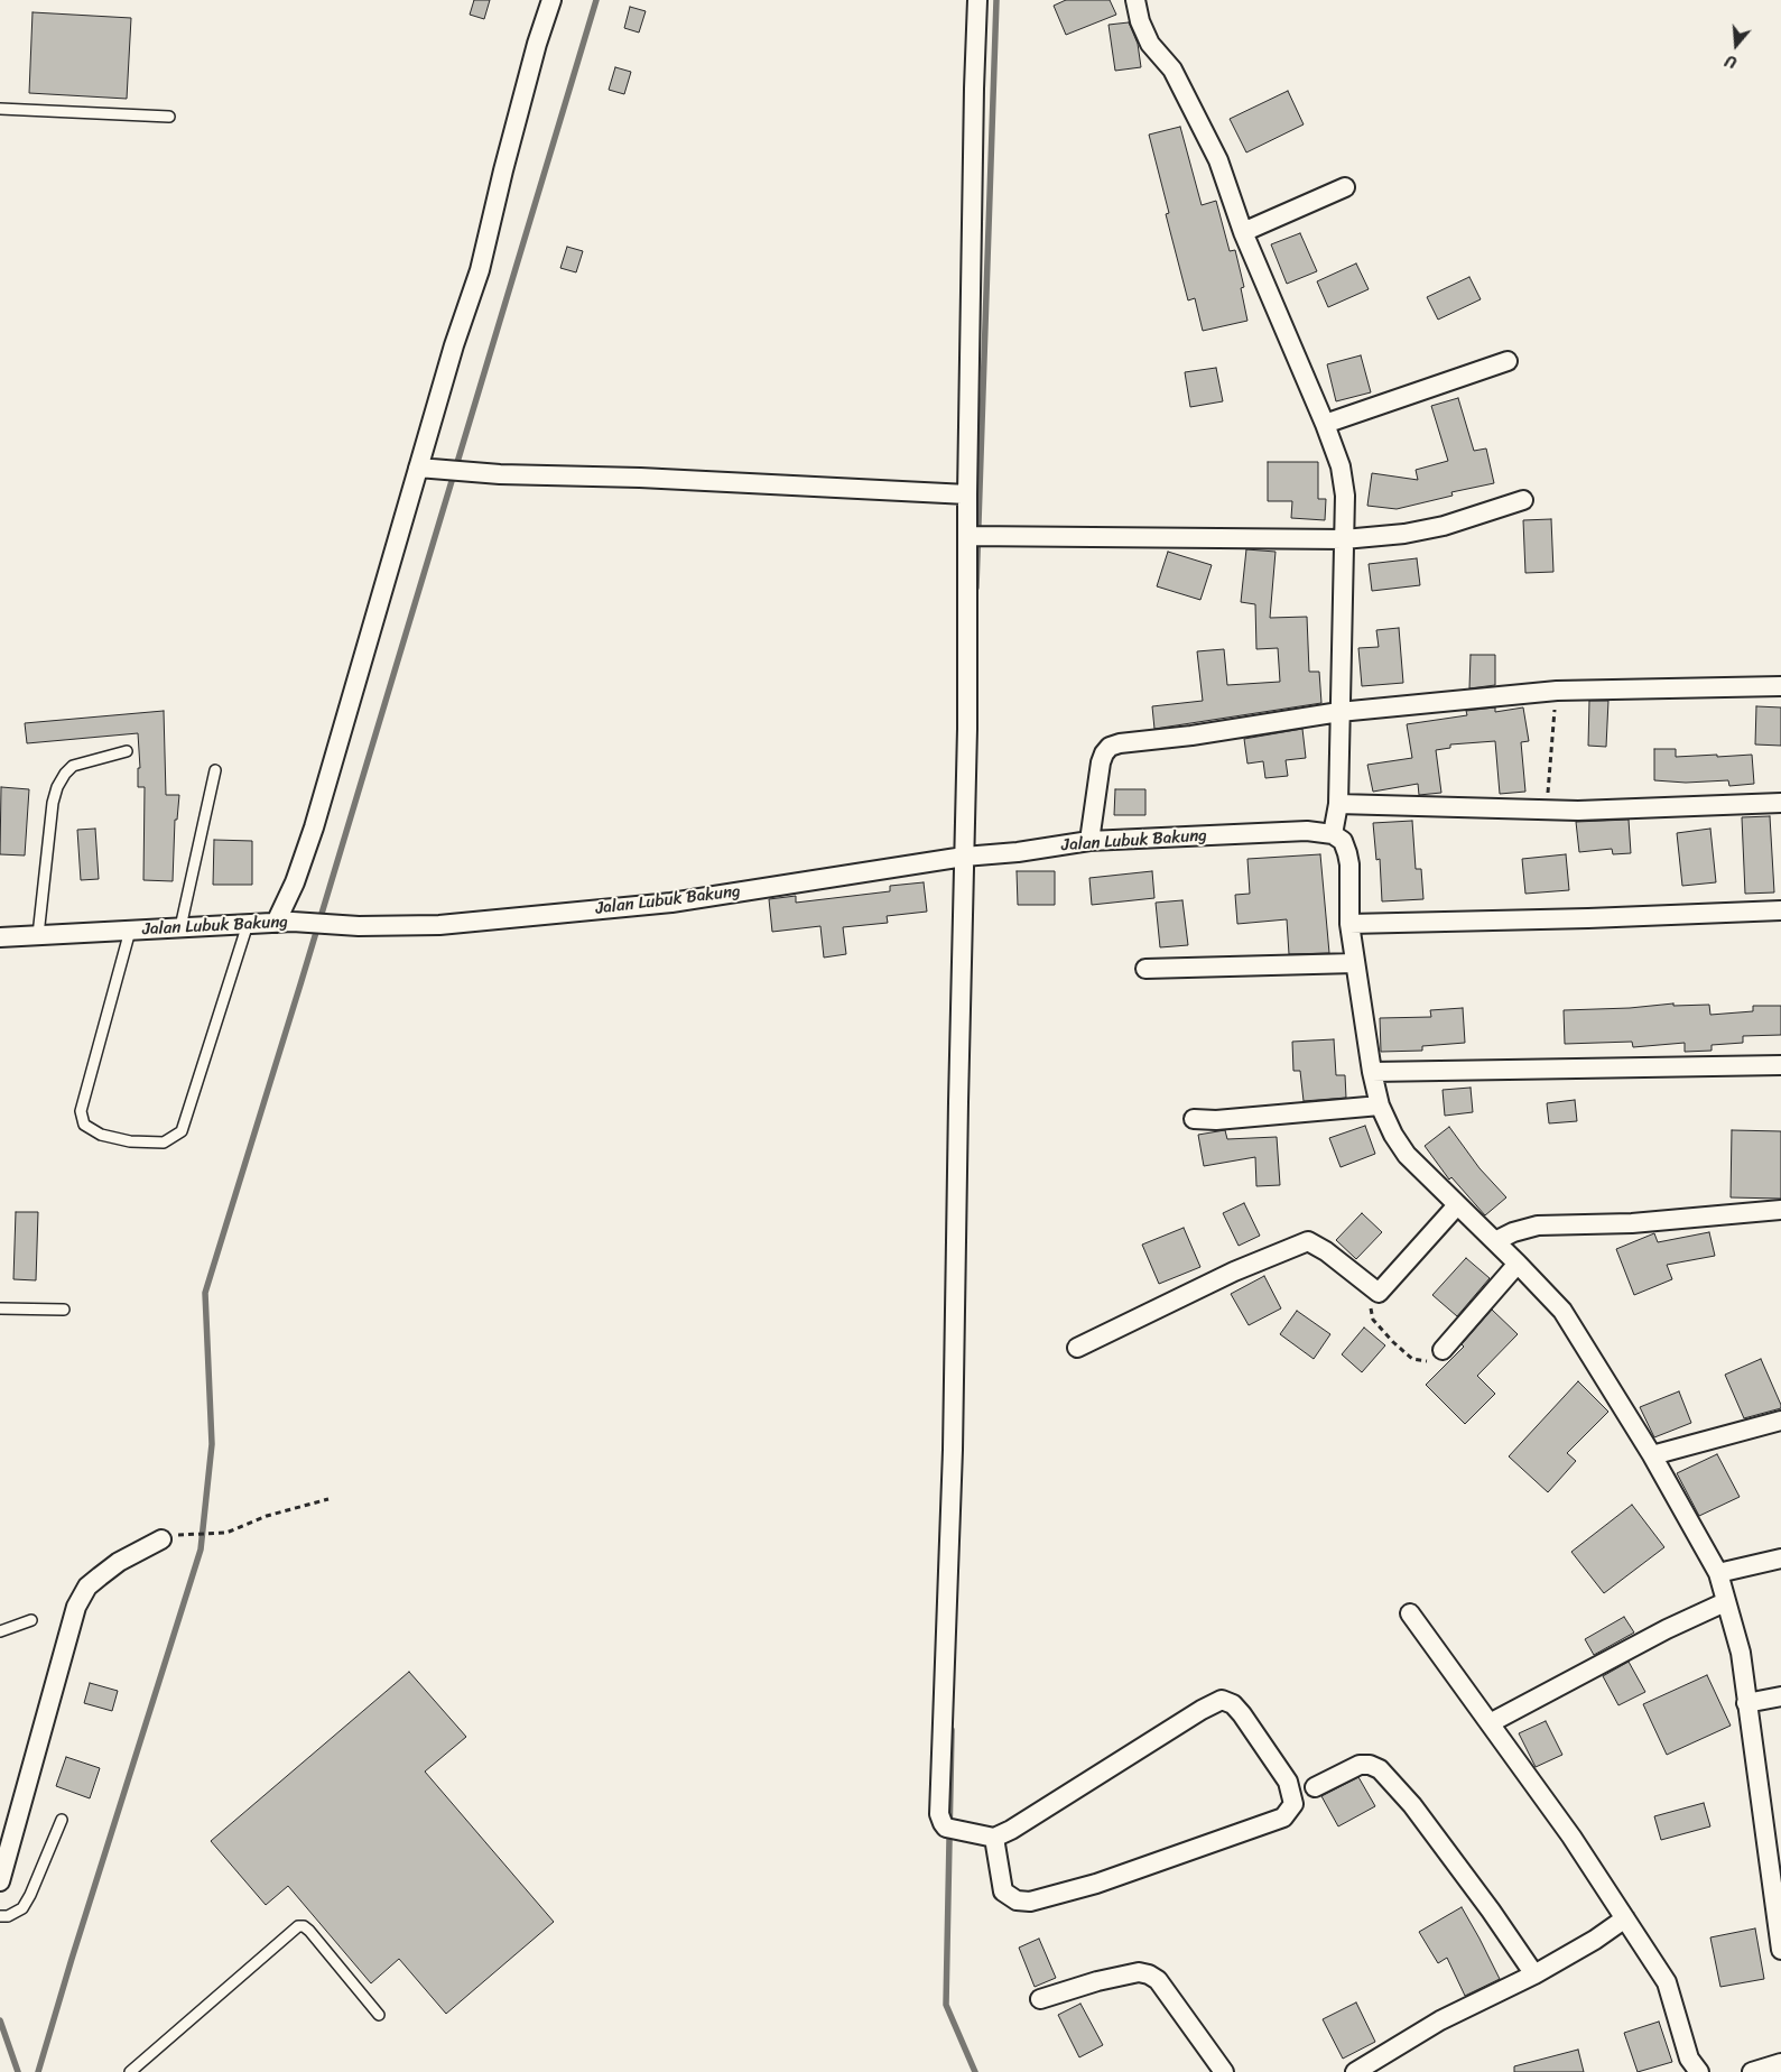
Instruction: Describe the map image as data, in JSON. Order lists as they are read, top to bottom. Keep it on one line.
{"streets":{"street":["Jalan Lubuk Bakung"]},"north":"bottom"}
